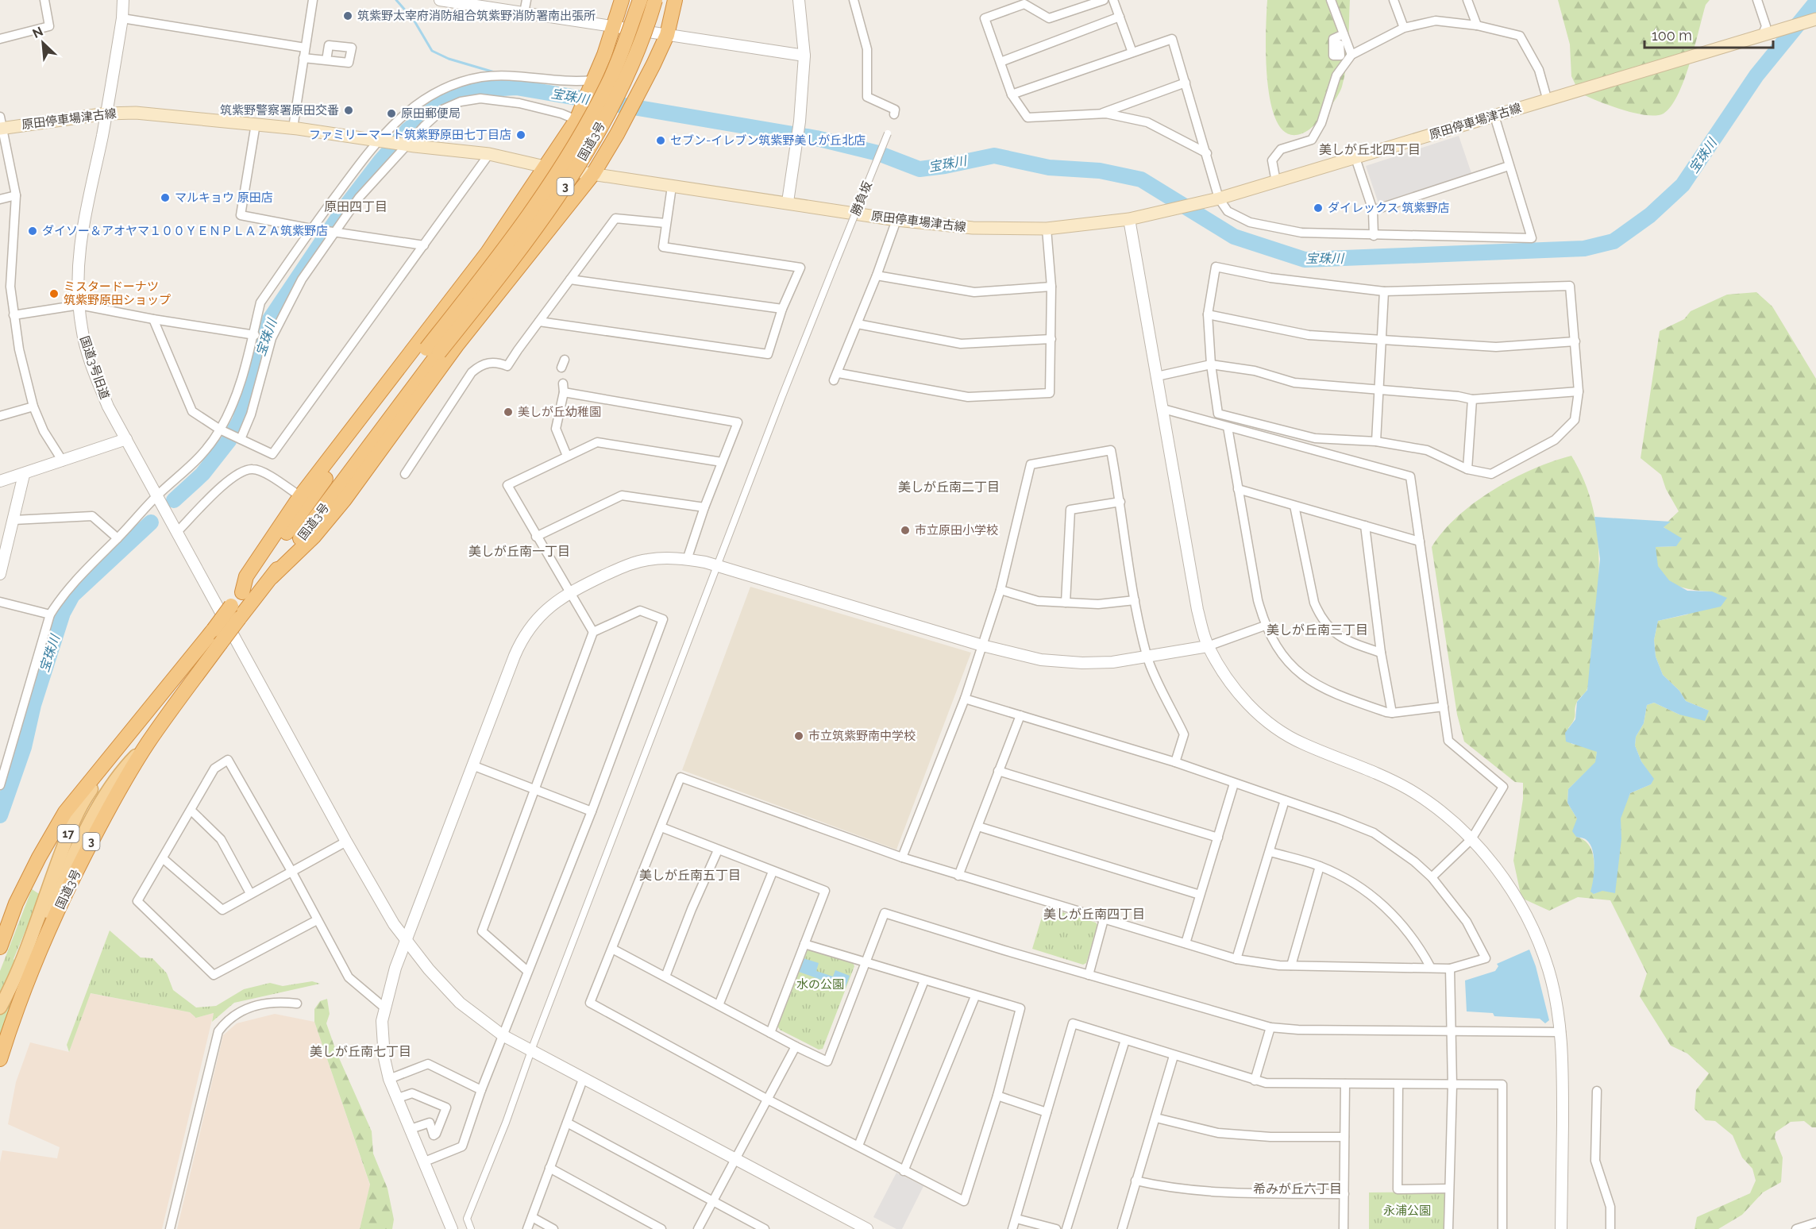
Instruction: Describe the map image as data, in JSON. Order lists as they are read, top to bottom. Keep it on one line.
{"streets":{"highway":["国道3号","3"],"main road":["原田停車場津古線","17"],"street":["勝負坂","国道3号旧道"]},"crossings":[["原田停車場津古線","国道3号旧道"],["国道3号","17"],["勝負坂","国道3号旧道"]],"districts":["美しが丘北四丁目","原田四丁目","美しが丘南二丁目","美しが丘南一丁目","美しが丘南三丁目","美しが丘南五丁目","美しが丘南四丁目","美しが丘南七丁目","希みが丘六丁目"],"water":["宝珠川"],"parks":["水の公園","永浦公園"],"places":["筑紫野太宰府消防組合筑紫野消防署南出張所","筑紫野警察署原田交番","原田郵便局","ファミリーマート筑紫野原田七丁目店","セブン-イレブン筑紫野美しが丘北店","マルキョウ 原田店","ダイレックス 筑紫野店","ダイソー＆アオヤマ１００ＹＥＮＰＬＡＺＡ筑紫野店","ミスタードーナツ 筑紫野原田ショップ","美しが丘幼稚園","市立原田小学校","市立筑紫野南中学校"],"scale_bar":"100 m","north":"top left"}
